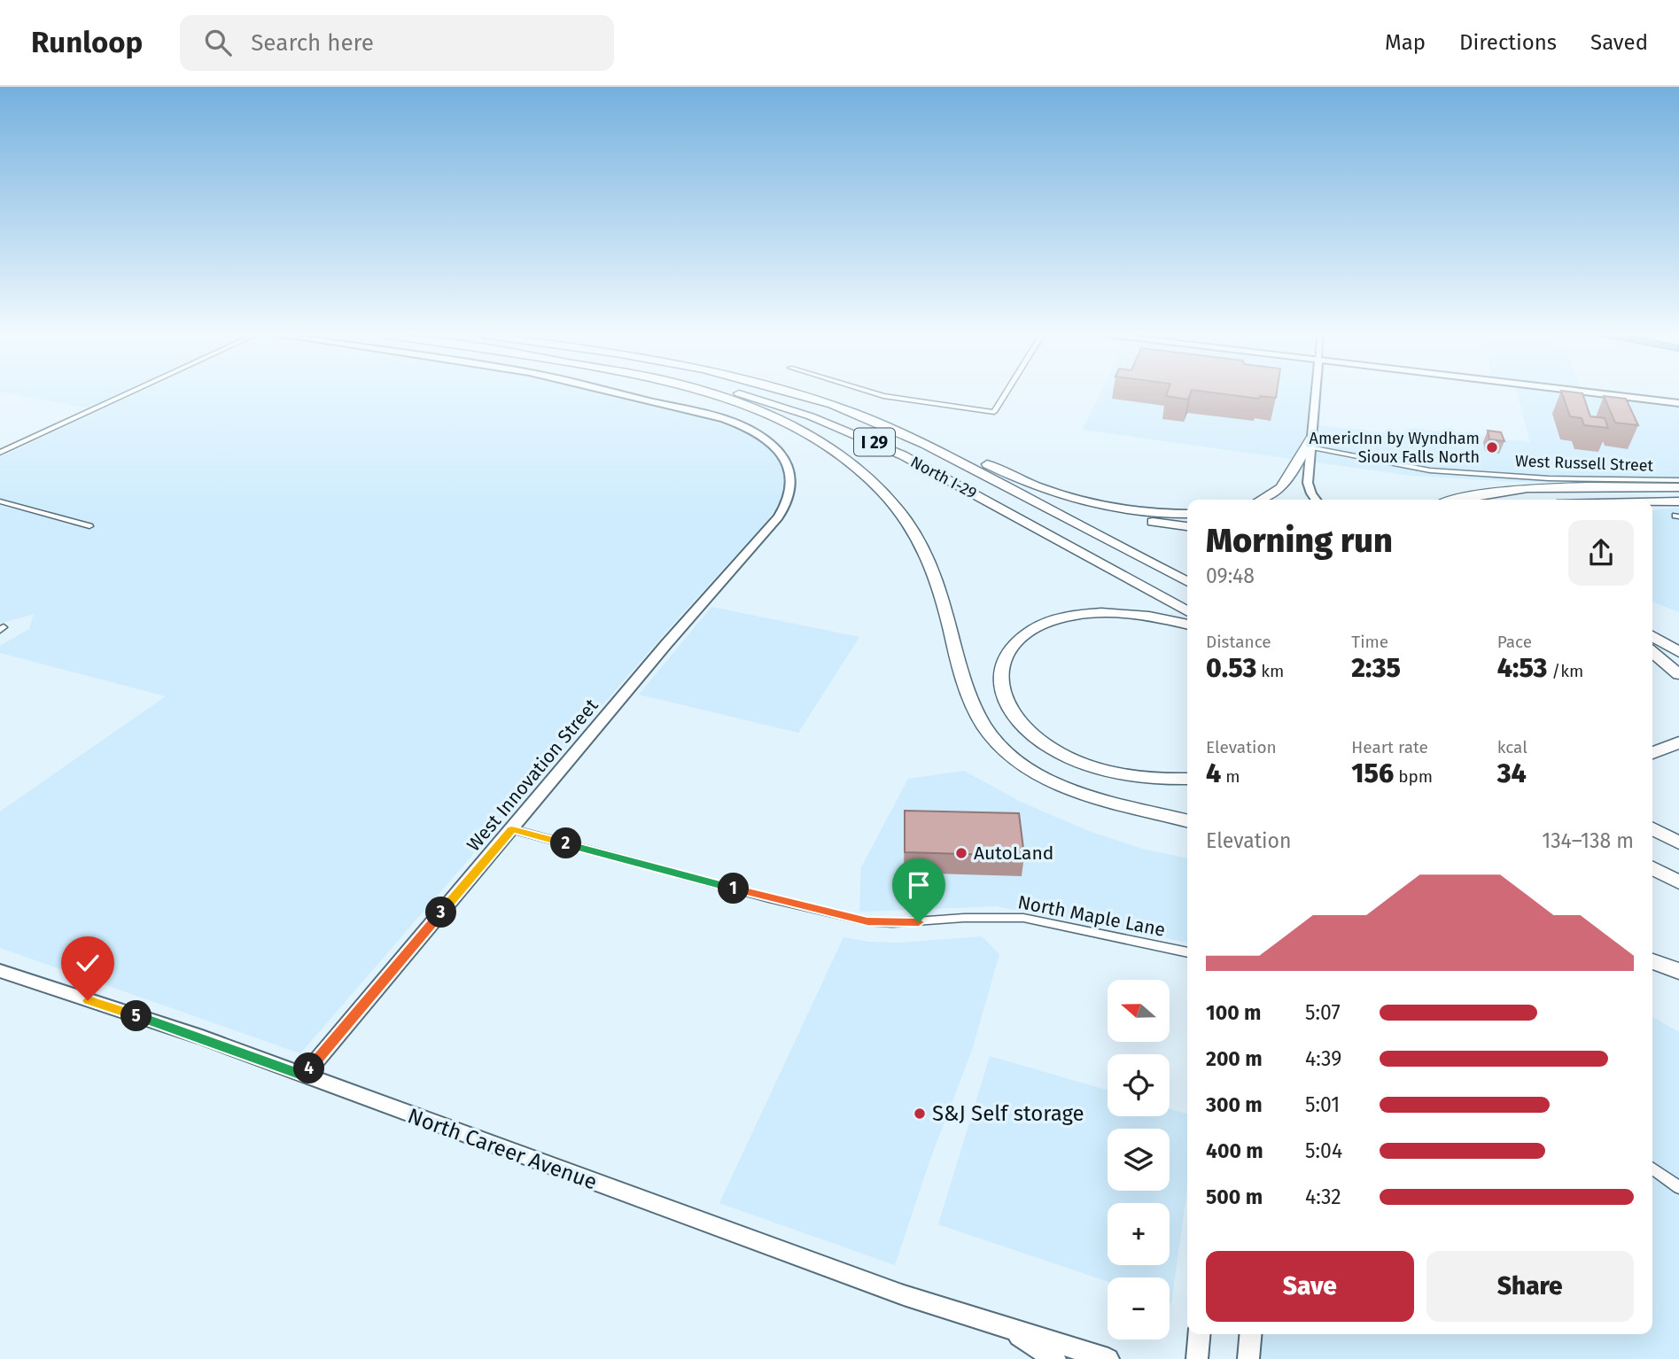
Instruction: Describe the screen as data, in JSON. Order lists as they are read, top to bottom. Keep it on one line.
{"streets":{"highway":["I 29","West Russell Street","North I-29"],"street":["West Innovation Street","North Maple Lane","North Career Avenue"]},"crossings":[["West Innovation Street","North Maple Lane"],["West Innovation Street","North Career Avenue"]],"places":["AmericInn by Wyndham Sioux Falls North","AutoLand","S&J Self storage"],"north":"left","page":{"header":"Runloop","search":"Search here","nav":["Map","Directions","Saved"],"heading":["Morning run","09:48"],"stats":[["Distance","0.53 km"],["Time","2:35"],["Pace","4:53 /km"],["Elevation","4 m"],["Heart rate","156 bpm"],["kcal","34"]],"chart":["Elevation","134–138 m"],"pins":["2","1","3","5","4"],"map_buttons":["+","−"],"list":[{"name":"100 m","note":"5:07"},{"name":"200 m","note":"4:39"},{"name":"300 m","note":"5:01"},{"name":"400 m","note":"5:04"},{"name":"500 m","note":"4:32"}],"buttons":["Save","Share"]}}
